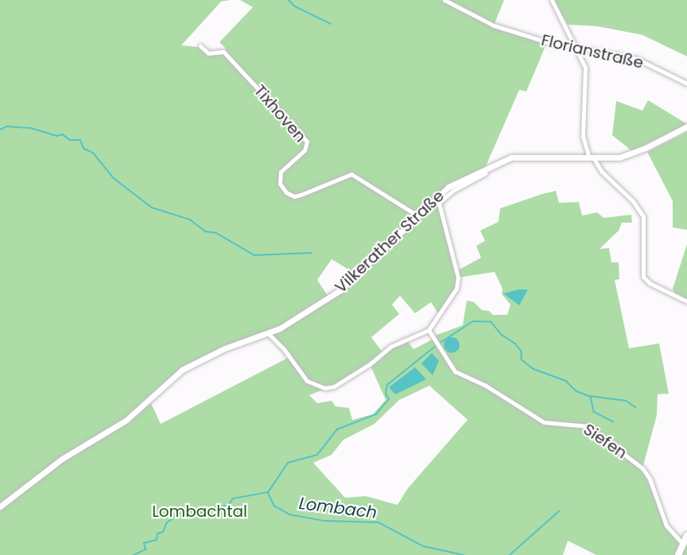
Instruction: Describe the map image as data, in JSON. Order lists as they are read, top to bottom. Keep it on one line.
{"streets":{"street":["Florianstraße","Tixhoven","Vilkerather Straße","Siefen"]},"crossings":[["Tixhoven","Vilkerather Straße"]],"water":["Lombach"],"parks":["Lombachtal"]}
